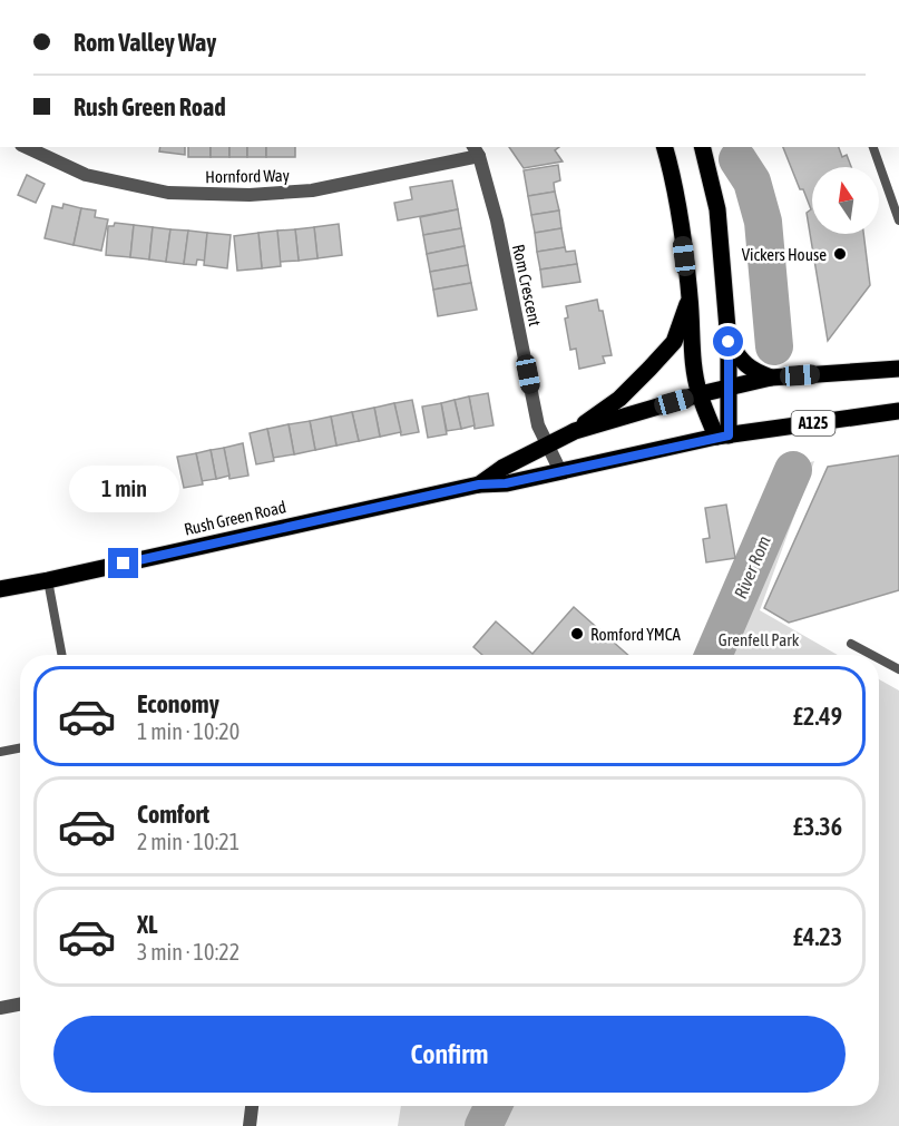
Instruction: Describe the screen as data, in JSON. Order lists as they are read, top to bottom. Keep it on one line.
{"streets":{"main road":["A125","Rush Green Road"],"street":["Hornford Way","Rom Crescent"]},"crossings":[["Hornford Way","Rom Crescent"],["Rom Crescent","Rush Green Road"],["A125","Rush Green Road"]],"water":["River Rom"],"parks":["Grenfell Park"],"places":["Vickers House","Romford YMCA"],"north":"top","page":{"banner":["Rom Valley Way","Rush Green Road"],"bubble":"1 min","list":[{"name":"Economy","note":"1 min · 10:20","value":"£2.49"},{"name":"Comfort","note":"2 min · 10:21","value":"£3.36"},{"name":"XL","note":"3 min · 10:22","value":"£4.23"}],"buttons":"Confirm"}}
